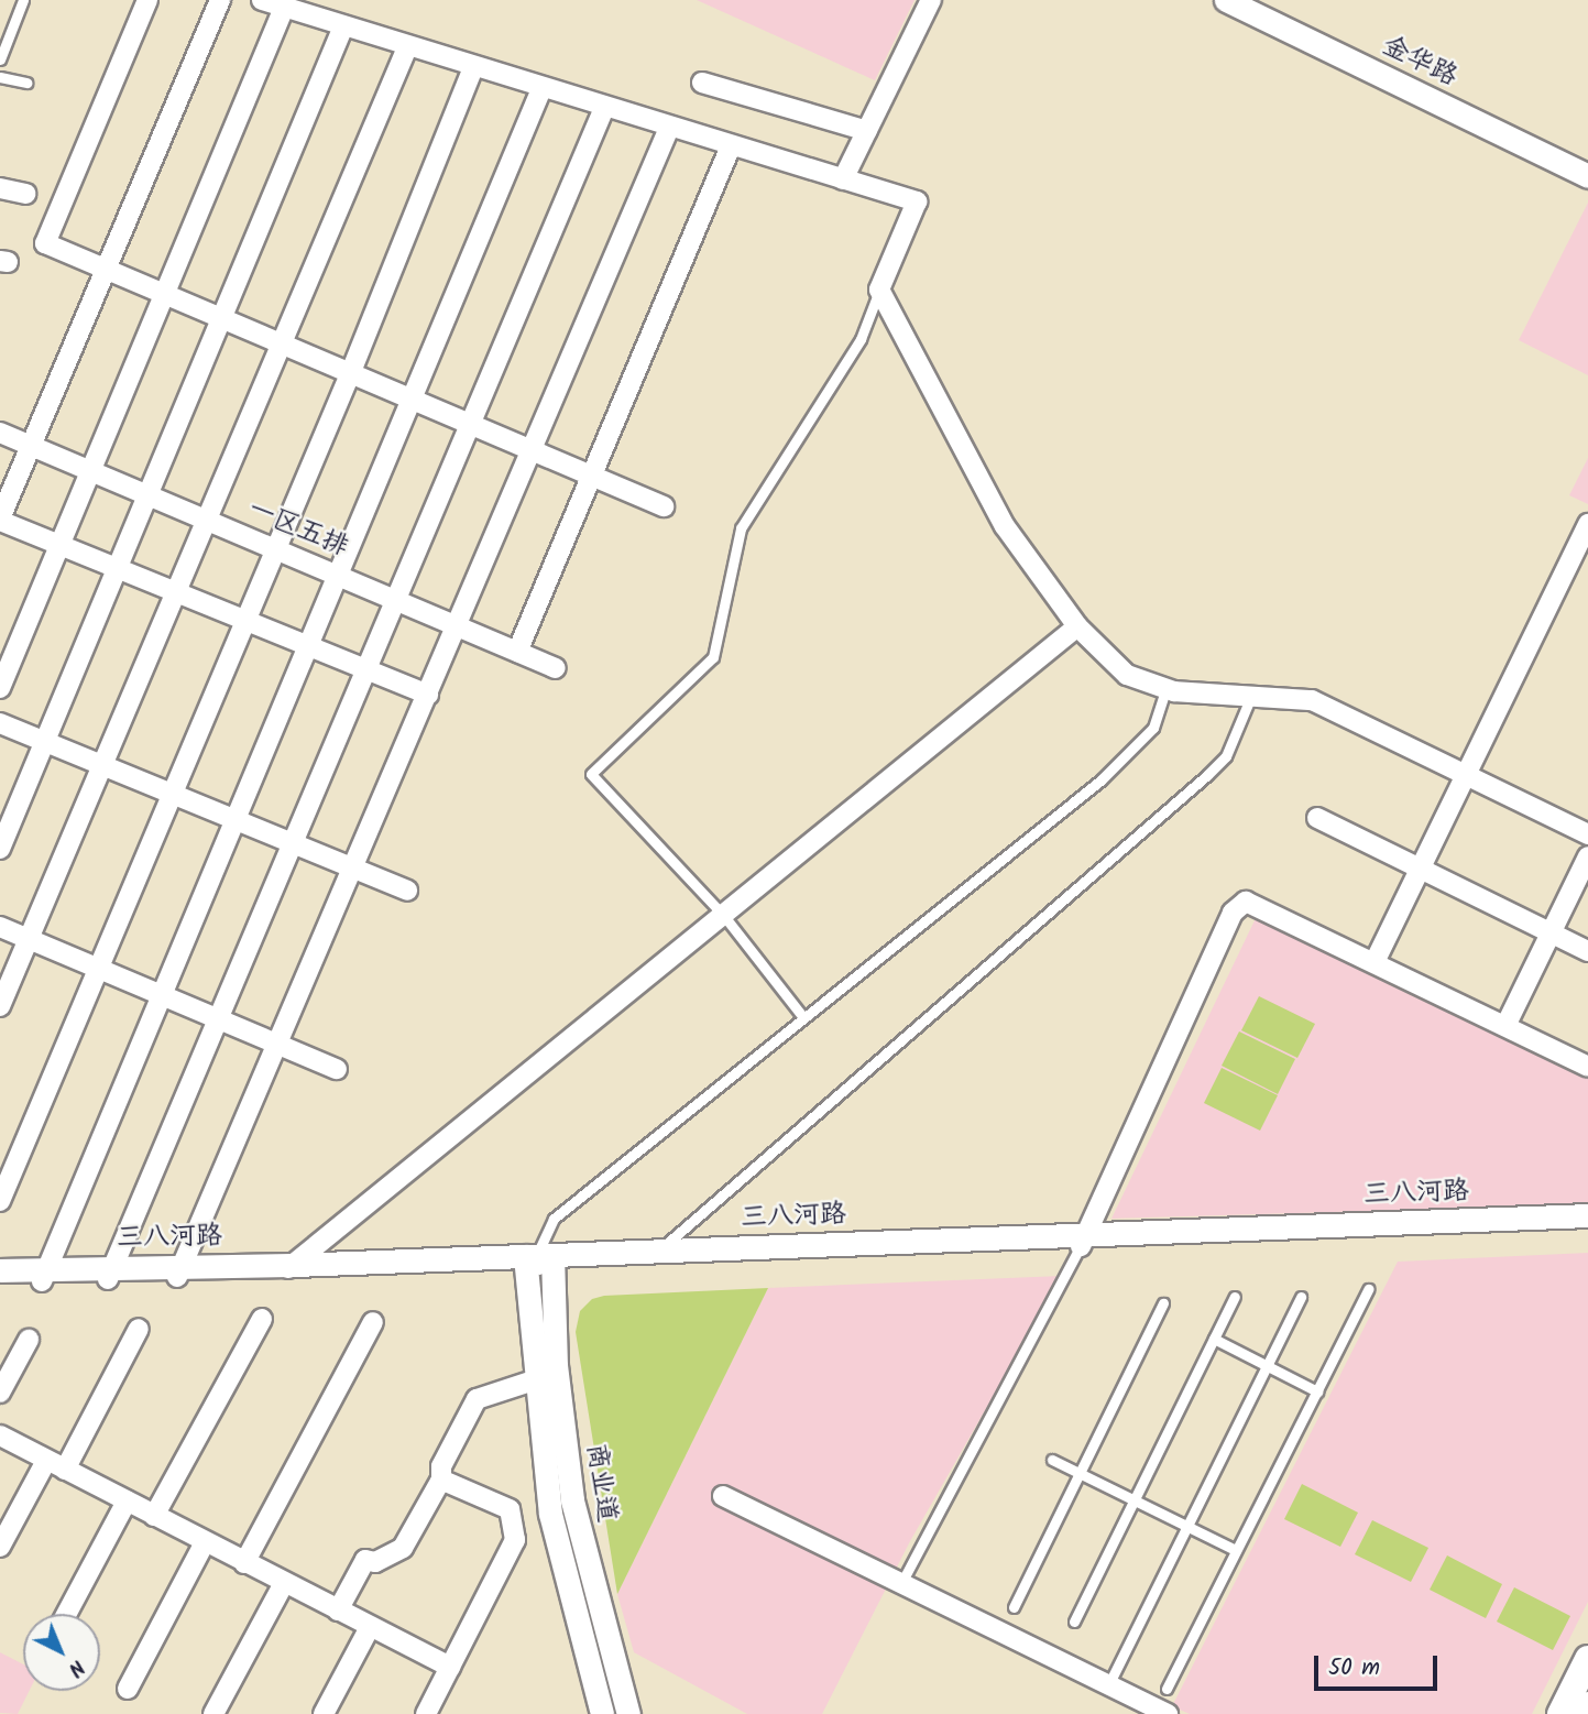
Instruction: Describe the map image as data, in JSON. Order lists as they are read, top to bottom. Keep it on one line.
{"streets":{"street":["金华路","一区五排","三八河路","商业道"]},"crossings":[["三八河路","商业道"]],"scale_bar":"50 m","north":"bottom right"}
